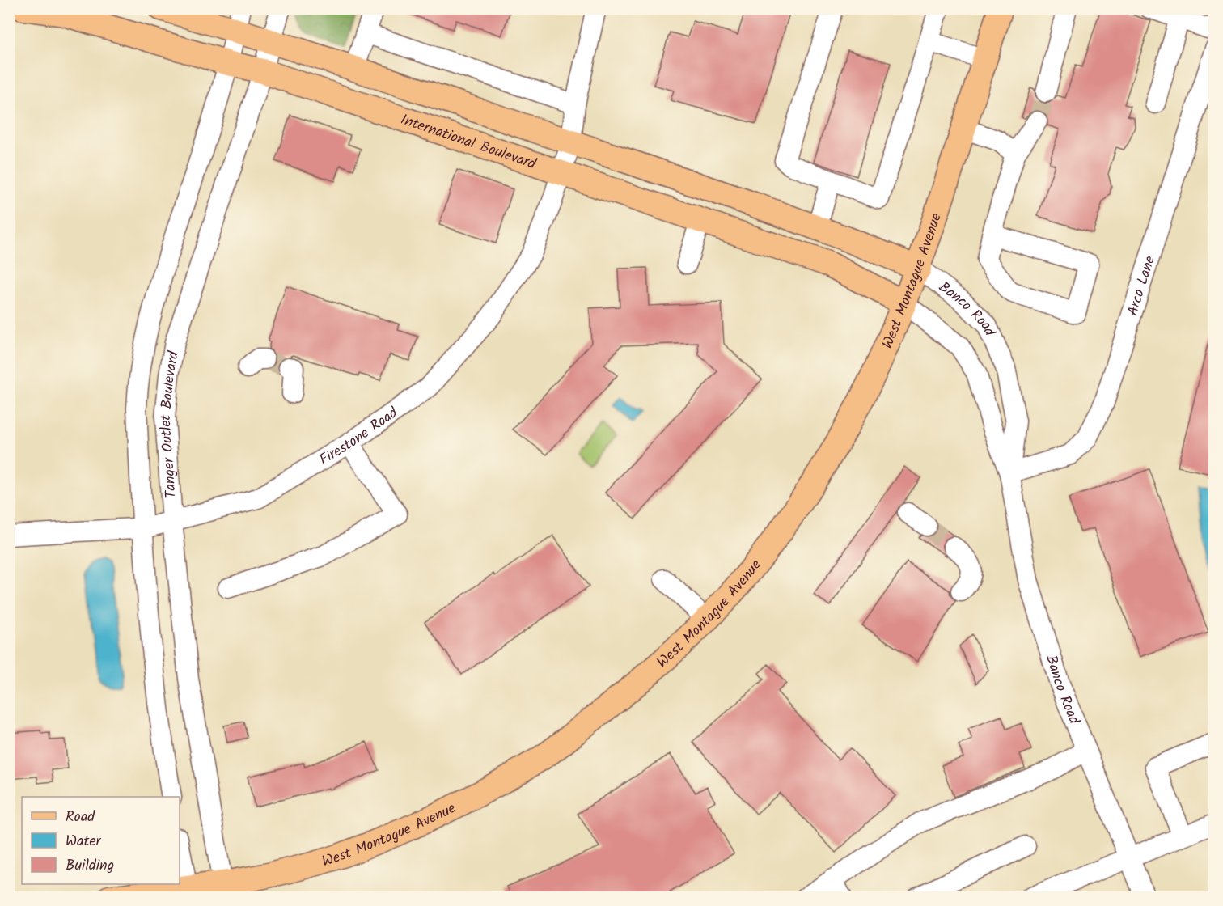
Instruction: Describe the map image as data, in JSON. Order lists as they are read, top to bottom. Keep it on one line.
{"streets":{"main road":["International Boulevard","West Montague Avenue"],"street":["Arco Lane","Banco Road","Tanger Outlet Boulevard","Firestone Road"]},"crossings":[["International Boulevard","West Montague Avenue"],["International Boulevard","Banco Road"],["International Boulevard","Tanger Outlet Boulevard"],["International Boulevard","Firestone Road"],["West Montague Avenue","Banco Road"],["West Montague Avenue","Tanger Outlet Boulevard"],["Arco Lane","Banco Road"],["Tanger Outlet Boulevard","Firestone Road"]],"legend":["Road","Water","Building"]}
